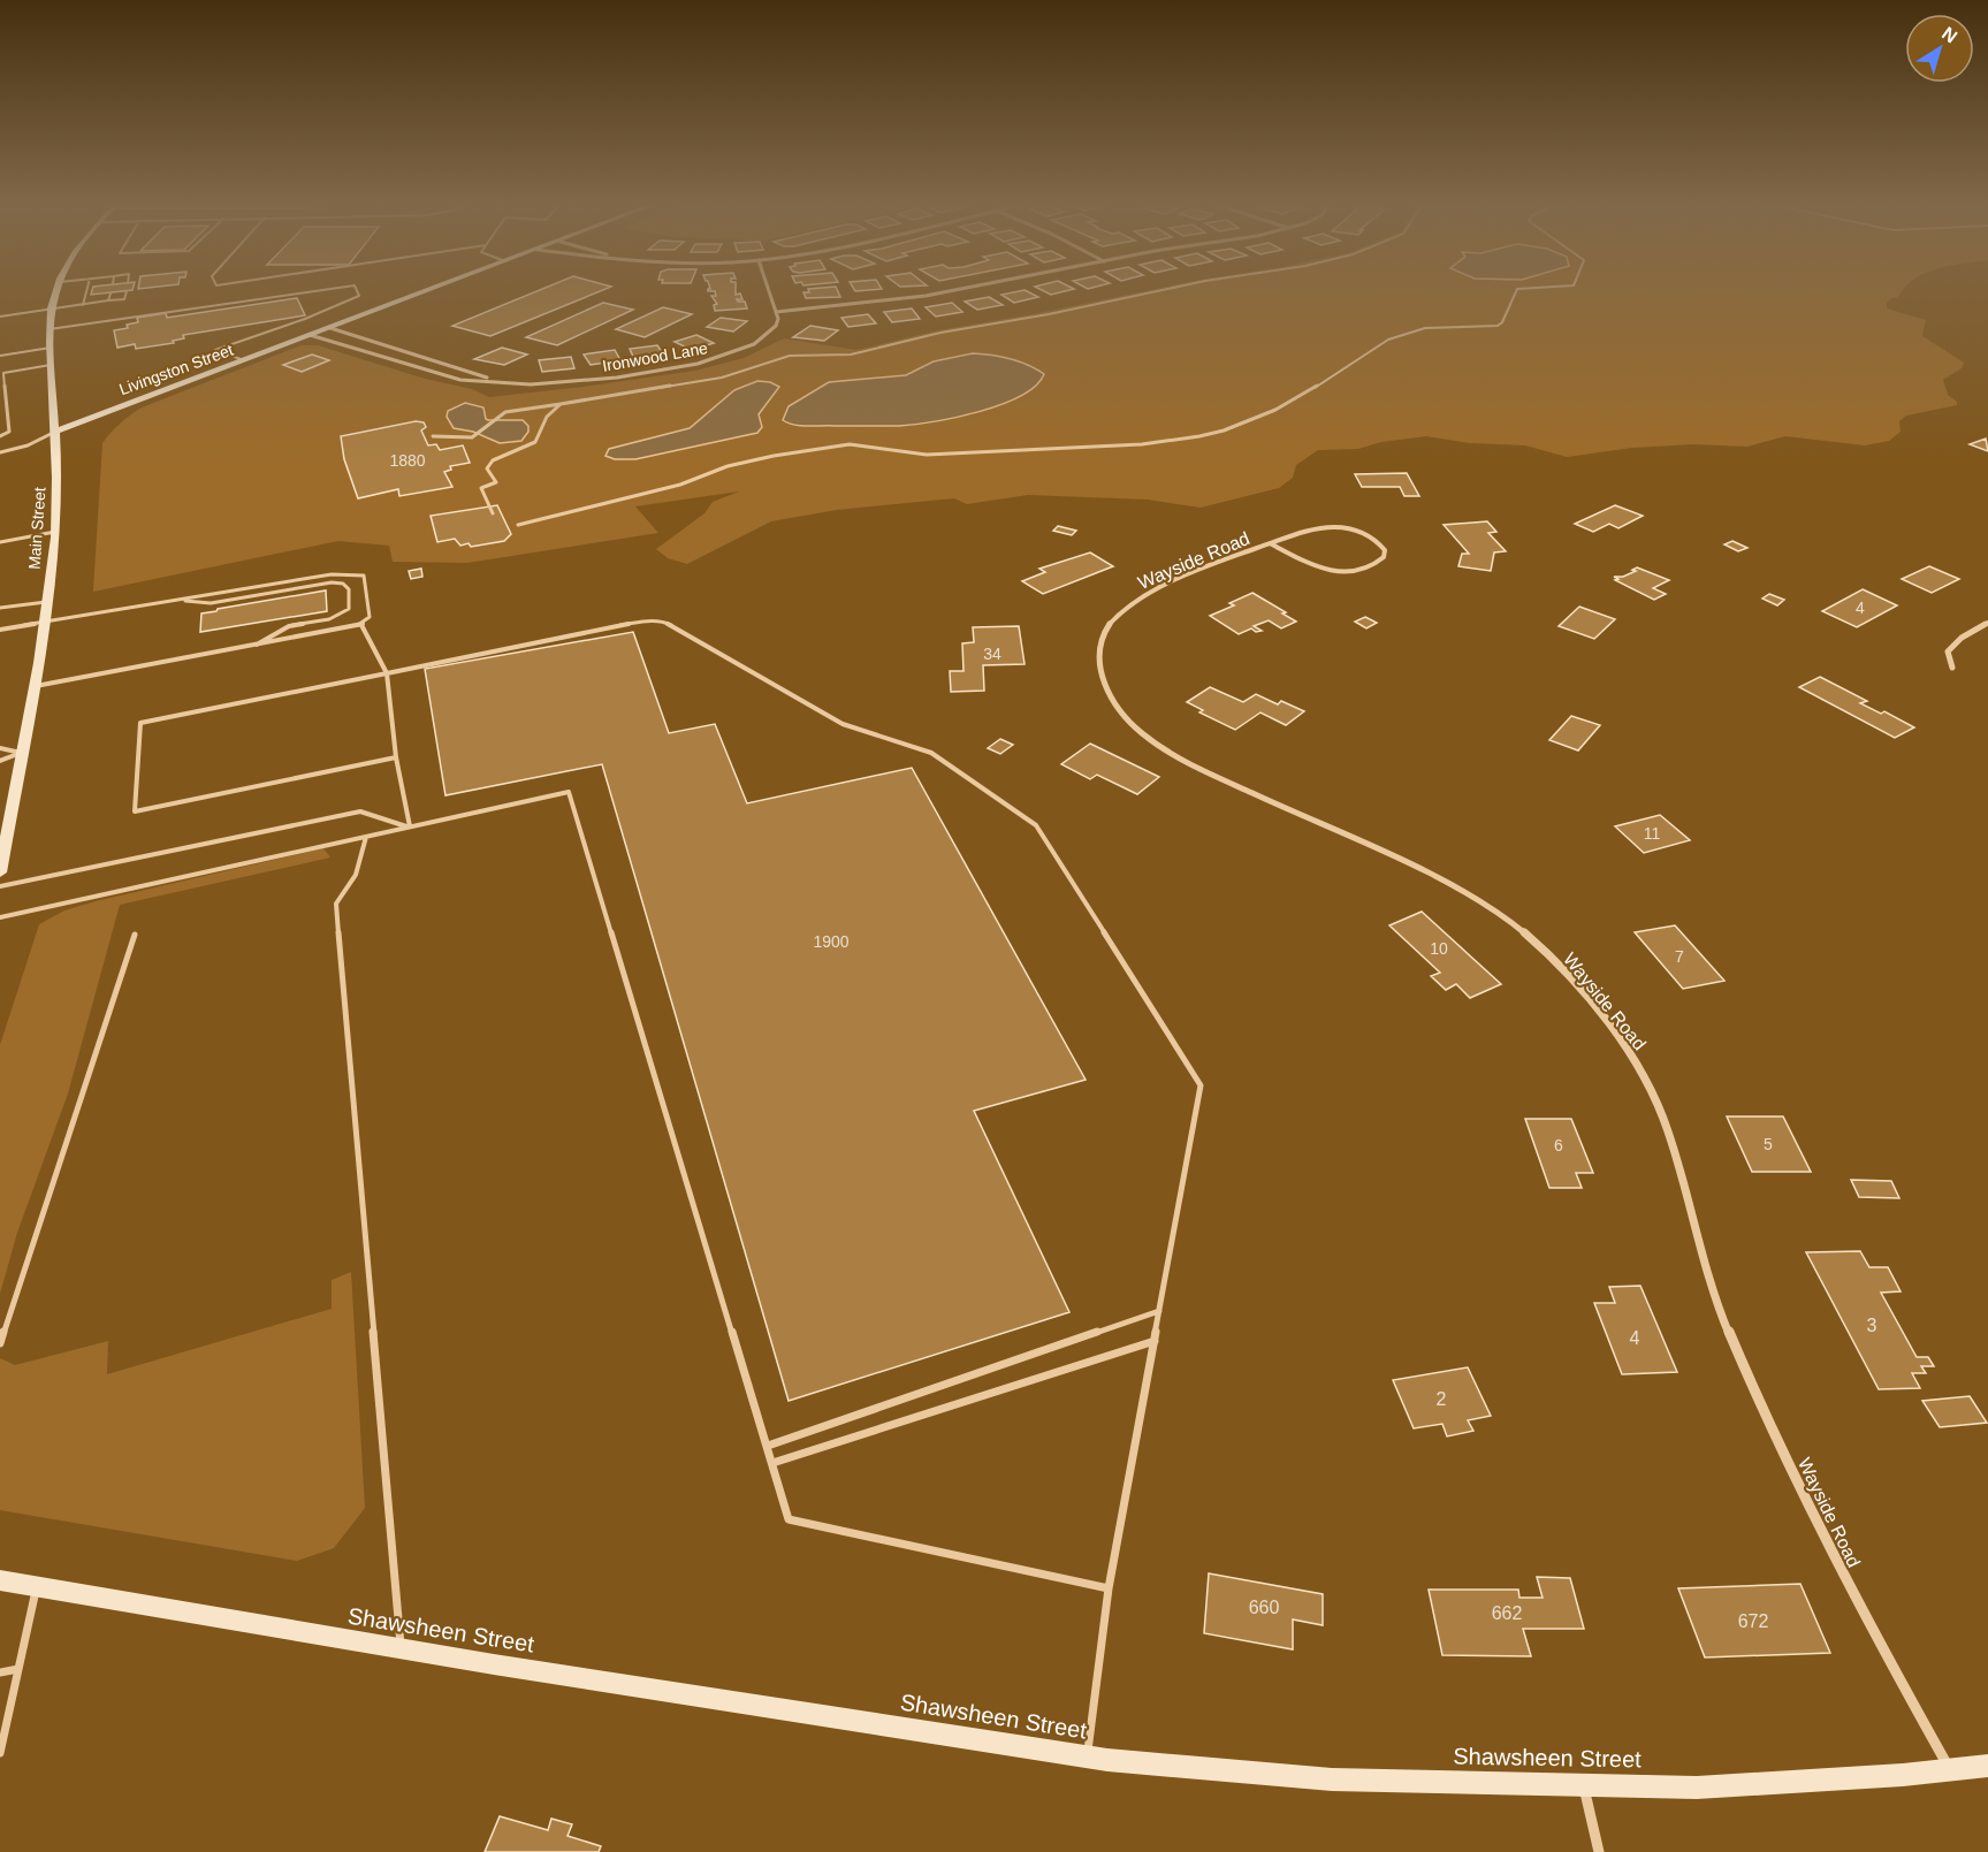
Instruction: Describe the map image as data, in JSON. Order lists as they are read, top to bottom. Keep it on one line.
{"streets":{"main road":["Livingston Street","Main Street","Shawsheen Street"],"street":["Ironwood Lane","Wayside Road"]},"crossings":[["Ironwood Lane","Livingston Street"],["Livingston Street","Main Street"],["Wayside Road","Shawsheen Street"]],"house_numbers":["1880","4","34","11","1900","10","7","5","6","3","4","2","660","662","672"],"north":"top right"}
